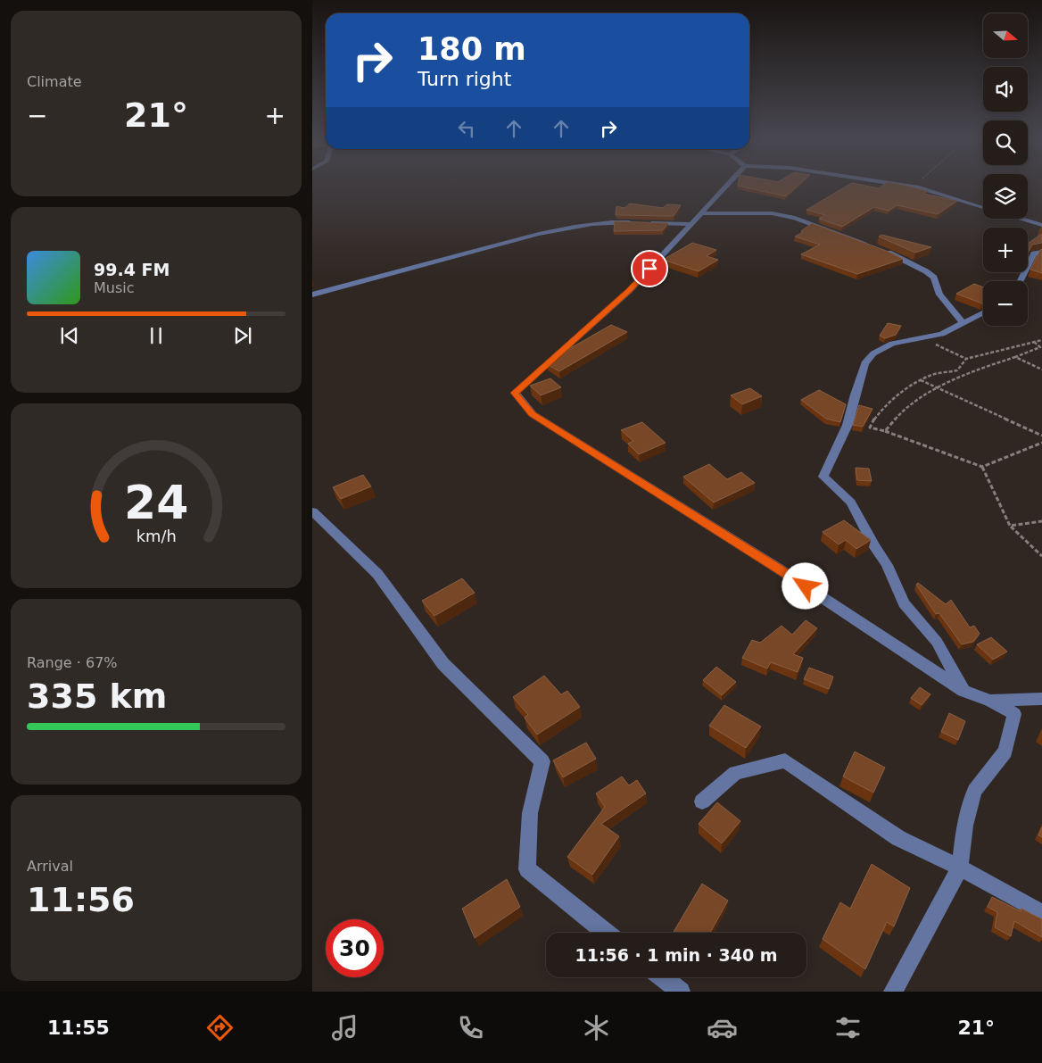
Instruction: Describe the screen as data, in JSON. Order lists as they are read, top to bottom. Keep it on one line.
{"north":"right","page":{"tile":["Climate",["Range · 67%","335 km"],["Arrival","11:56"]],"map_buttons":["+","−"],"turn":["180 m","Turn right"],"heat":["−","21°","+"],"song":["99.4 FM","Music"],"limit":"30","trip":"11:56 · 1 min · 340 m","tabs":["11:55","21°"],"gauge":["24","km/h"]}}
